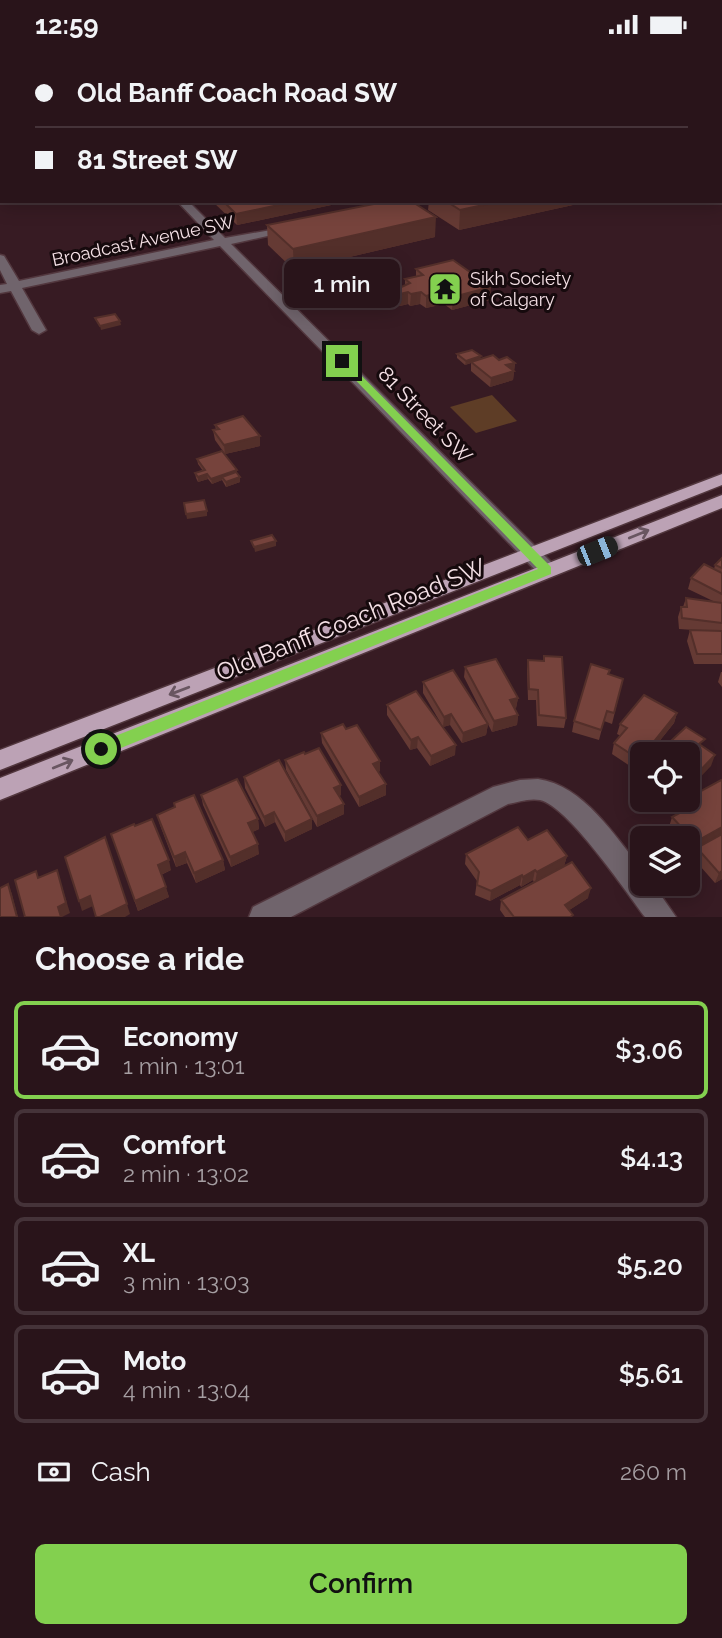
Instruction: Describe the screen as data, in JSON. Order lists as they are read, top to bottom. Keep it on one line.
{"streets":{"main road":["Old Banff Coach Road SW"],"street":["Broadcast Avenue SW","81 Street SW"]},"crossings":[["Broadcast Avenue SW","81 Street SW"],["81 Street SW","Old Banff Coach Road SW"]],"places":{"temple":["Sikh Society of Calgary"]},"page":{"status":"12:59","banner":["Old Banff Coach Road SW","81 Street SW"],"bubble":"1 min","heading":"Choose a ride","list":[{"name":"Economy","note":"1 min · 13:01","value":"$3.06"},{"name":"Comfort","note":"2 min · 13:02","value":"$4.13"},{"name":"XL","note":"3 min · 13:03","value":"$5.20"},{"name":"Moto","note":"4 min · 13:04","value":"$5.61"}],"pay":["Cash","260 m"],"buttons":"Confirm"}}
